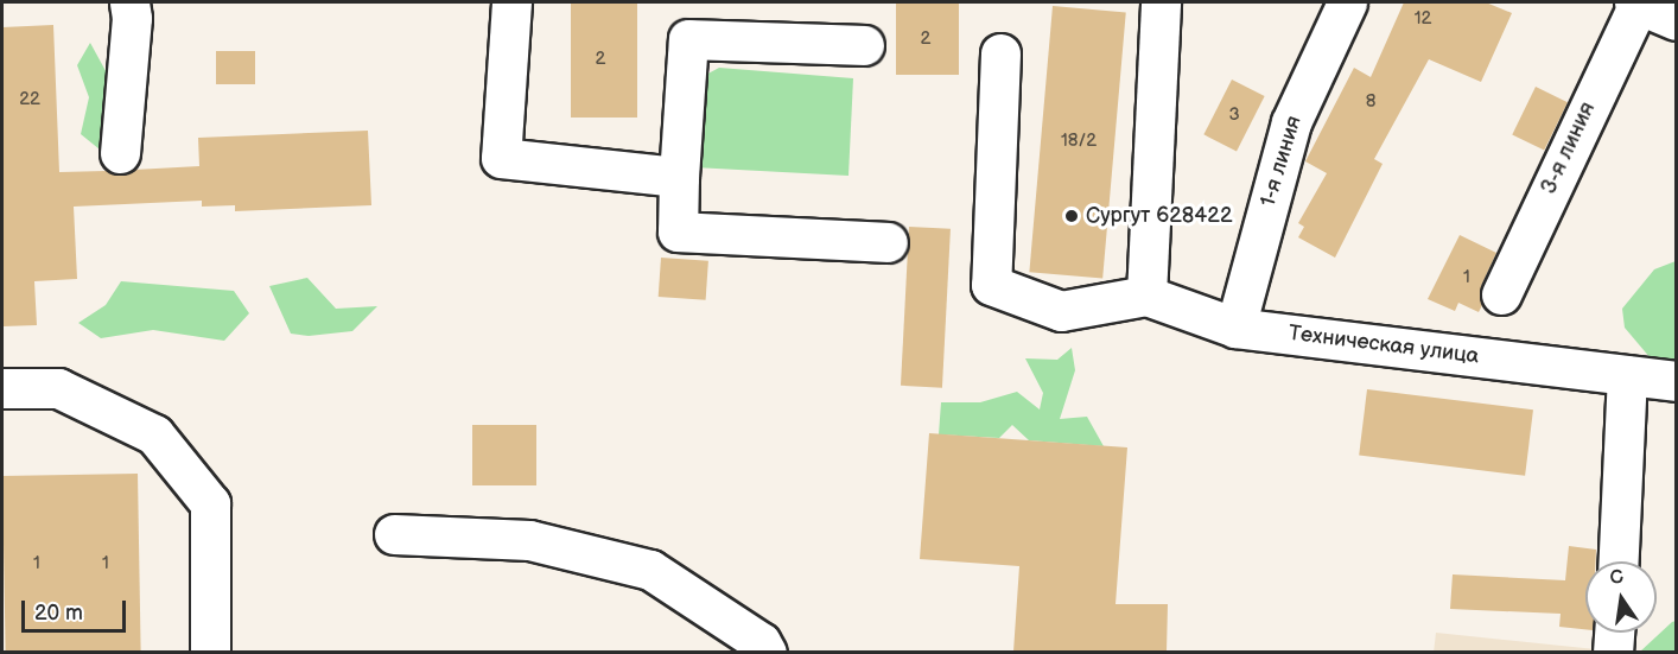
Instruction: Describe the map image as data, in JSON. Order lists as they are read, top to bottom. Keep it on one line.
{"streets":{"street":["3-я линия","1-я линия","Техническая улица"]},"crossings":[["1-я линия","Техническая улица"]],"places":["Сургут 628422"],"house_numbers":["12","2","2","22","8","3","18/2","1","1","1"],"scale_bar":"20 m","north":"top"}
